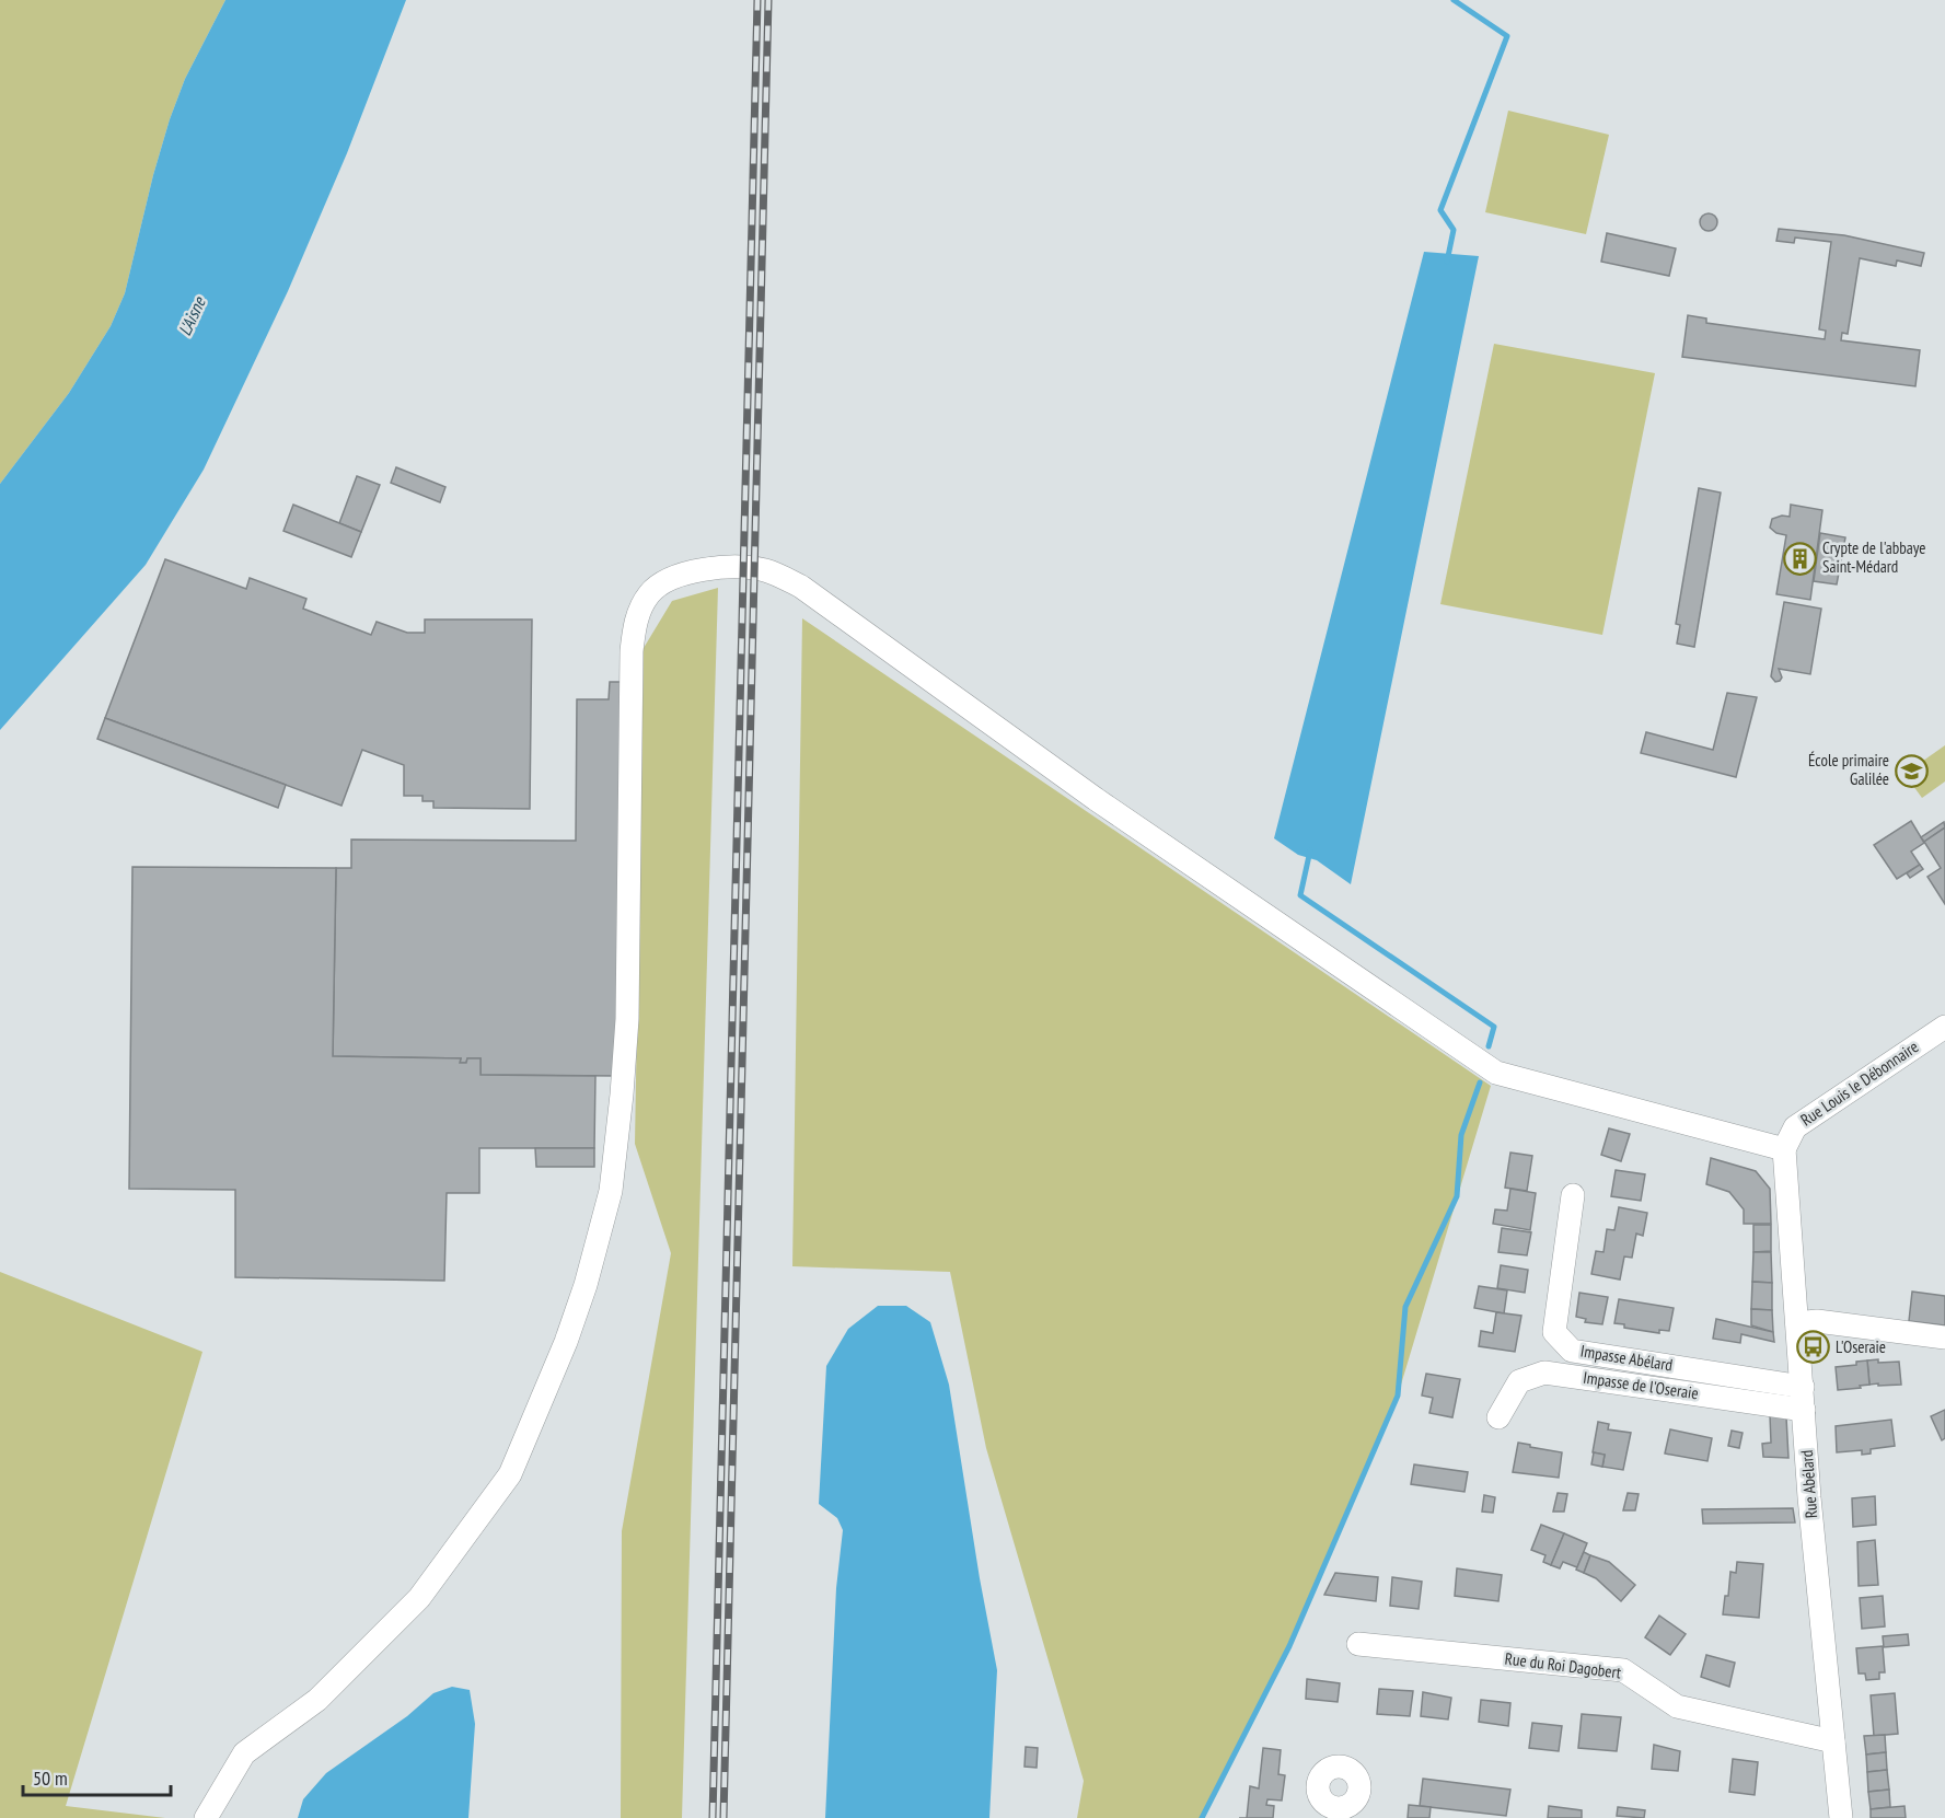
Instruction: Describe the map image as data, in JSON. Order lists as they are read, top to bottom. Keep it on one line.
{"streets":{"street":["Rue Louis le Débonnaire","Impasse Abélard","Impasse de l'Oseraie","Rue Abélard","Rue du Roi Dagobert"]},"crossings":[["Rue Louis le Débonnaire","Rue Abélard"],["Impasse Abélard","Rue Abélard"],["Impasse de l'Oseraie","Rue Abélard"],["Rue Abélard","Rue du Roi Dagobert"]],"water":["L'Aisne"],"places":{"building":["Crypte de l'abbaye Saint-Médard"],"school or university":["École primaire Galilée"],"bus stop":["L'Oseraie"]},"scale_bar":"50 m"}
